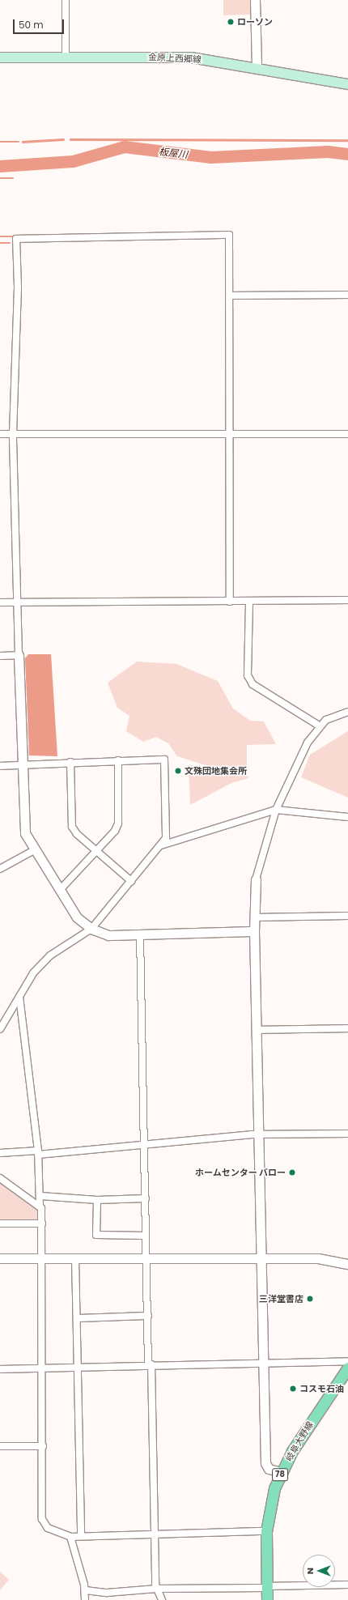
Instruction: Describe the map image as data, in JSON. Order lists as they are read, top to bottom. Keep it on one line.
{"streets":{"main road":["金原上西郷線","岐阜大野線","78"]},"water":["板屋川"],"places":["ローソン","文殊団地集会所","ホームセンター バロー","三洋堂書店","コスモ石油"],"scale_bar":"50 m","north":"left"}
